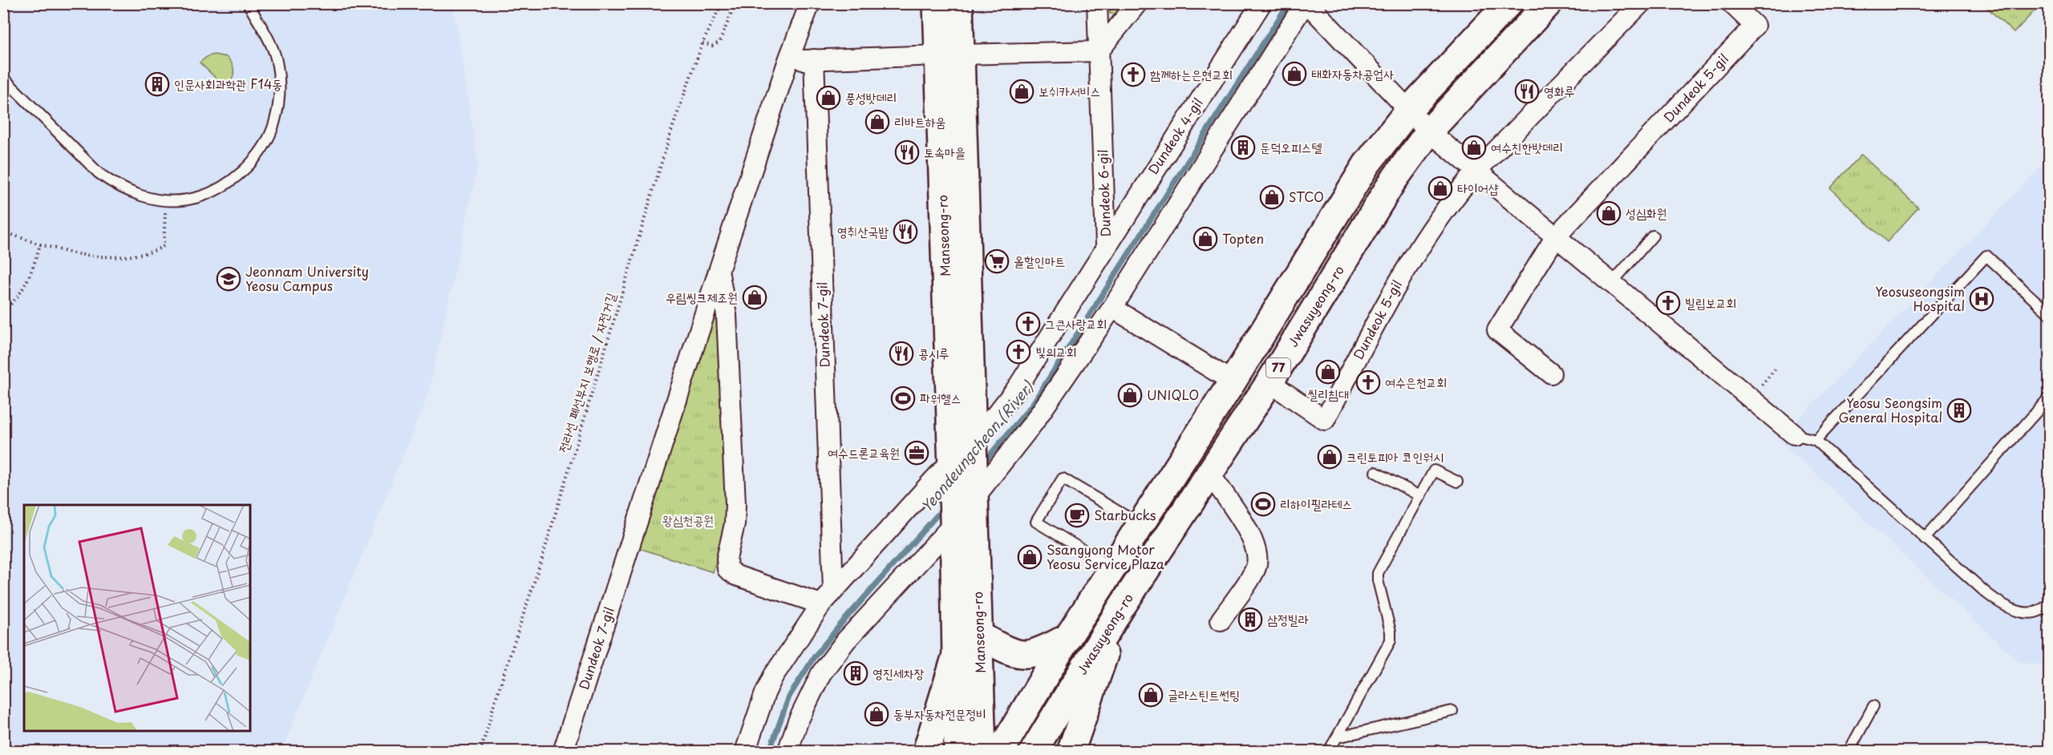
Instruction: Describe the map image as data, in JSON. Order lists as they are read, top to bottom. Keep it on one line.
{"streets":{"main road":["Manseong-ro","Jwasuyeong-ro","77"],"street":["Dundeok 5-gil","Dundeok 4-gil","Dundeok 6-gil","Dundeok 7-gil"],"path":["전라선 폐선부지 보행로 / 자전거길"]},"crossings":[["Dundeok 5-gil","Jwasuyeong-ro"],["Dundeok 4-gil","Dundeok 6-gil"],["Dundeok 6-gil","Manseong-ro"]],"water":["Yeondeungcheon (River)"],"parks":["왕심천공원"],"places":{"shop":["태화자동차공업사","보쉬카서비스","풍성밧데리","리바트하움","여수친한밧데리","타이어샵","STCO","성심화원","Topten","우림씽크제조원","씰리침대","UNIQLO","크린토피아 코인워시","Ssangyong Motor Yeosu Service Plaza","글라스틴트썬팅","동부자동차전문정비"],"church":["함께하는은현교회","빌립보교회","그큰사랑교회","빛의교회","여수은천교회"],"building":["인문사회과학관 F14동","둔덕오피스텔","Yeosu Seongsim General Hospital","삼정빌라","영진세차장"],"restaurant":["영화루","토속마을","영취산국밥","콩시루"],"supermarket":["올할인마트"],"school or university":["Jeonnam University Yeosu Campus"],"hospital":["Yeosuseongsim Hospital"],"sports":["파워헬스","리하이필라테스"],"office":["여수드론교육원"],"cafe":["Starbucks"]}}
